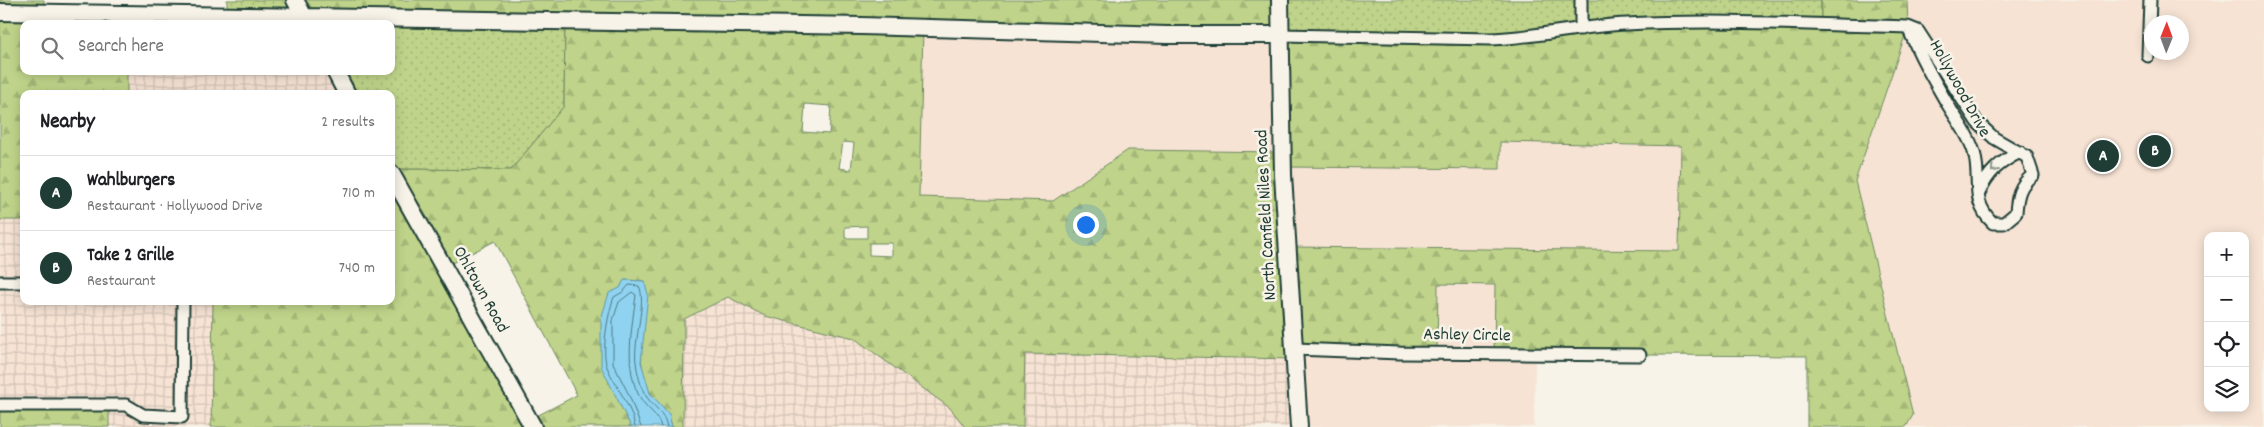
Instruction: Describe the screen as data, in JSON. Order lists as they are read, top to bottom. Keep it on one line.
{"streets":{"street":["Hollywood Drive","North Canfield Niles Road","Ohltown Road","Ashley Circle"]},"crossings":[["Hollywood Drive","North Canfield Niles Road"],["North Canfield Niles Road","Ashley Circle"]],"north":"top","page":{"search":"Search here","heading":["Nearby","2 results"],"pins":["B","A"],"list":[{"mark":"A","name":"Wahlburgers","note":"Restaurant · Hollywood Drive","value":"710 m"},{"mark":"B","name":"Take 2 Grille","note":"Restaurant","value":"740 m"}],"map_buttons":["+","−"]}}
